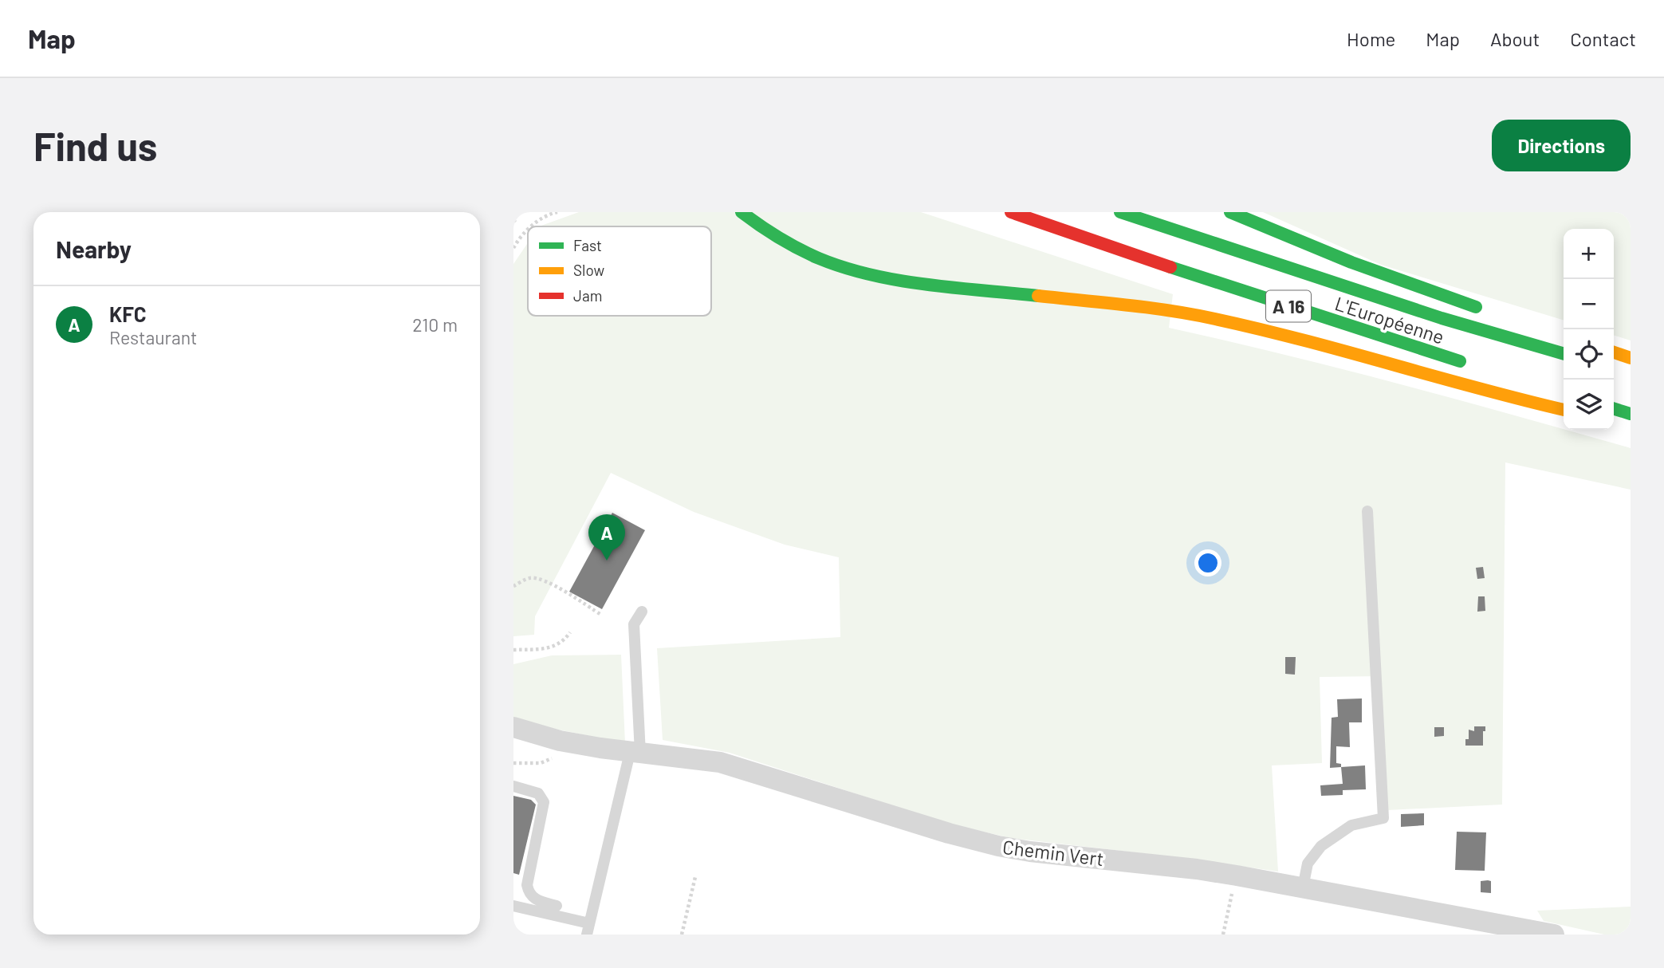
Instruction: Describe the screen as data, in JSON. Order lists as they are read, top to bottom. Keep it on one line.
{"streets":{"highway":["A 16","L'Européenne"],"street":["Chemin Vert"]},"legend":["Fast","Slow","Jam"],"page":{"header":"Map","nav":["Home","Map","About","Contact"],"buttons":"Directions","title":"Find us","heading":"Nearby","map_buttons":["+","−"],"list":[{"mark":"A","name":"KFC","note":"Restaurant","value":"210 m"}],"pins":"A"}}
